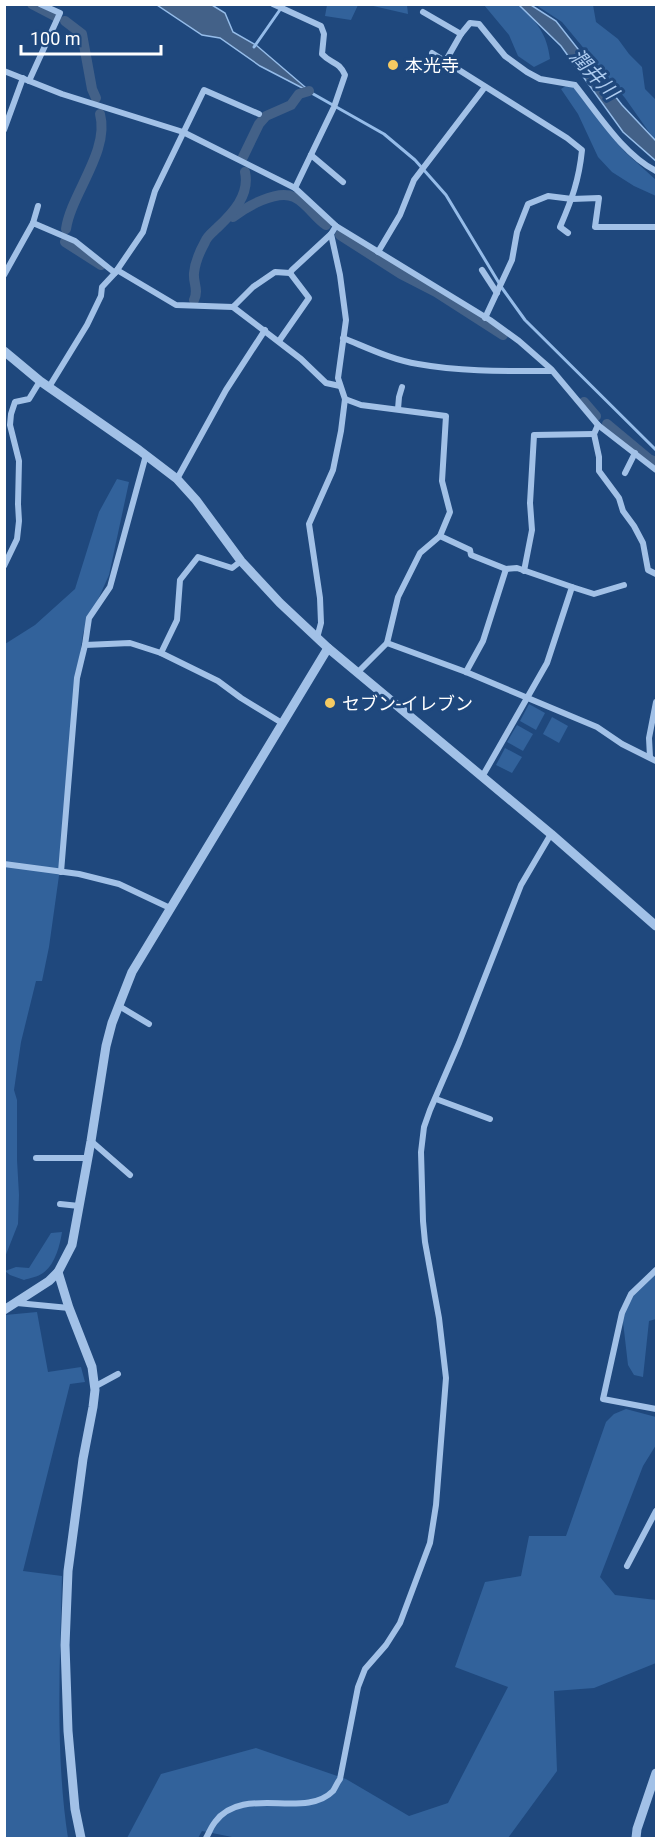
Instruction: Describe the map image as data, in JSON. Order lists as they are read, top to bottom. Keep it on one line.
{"water":["潤井川"],"places":["本光寺","セブン-イレブン"],"scale_bar":"100 m"}
